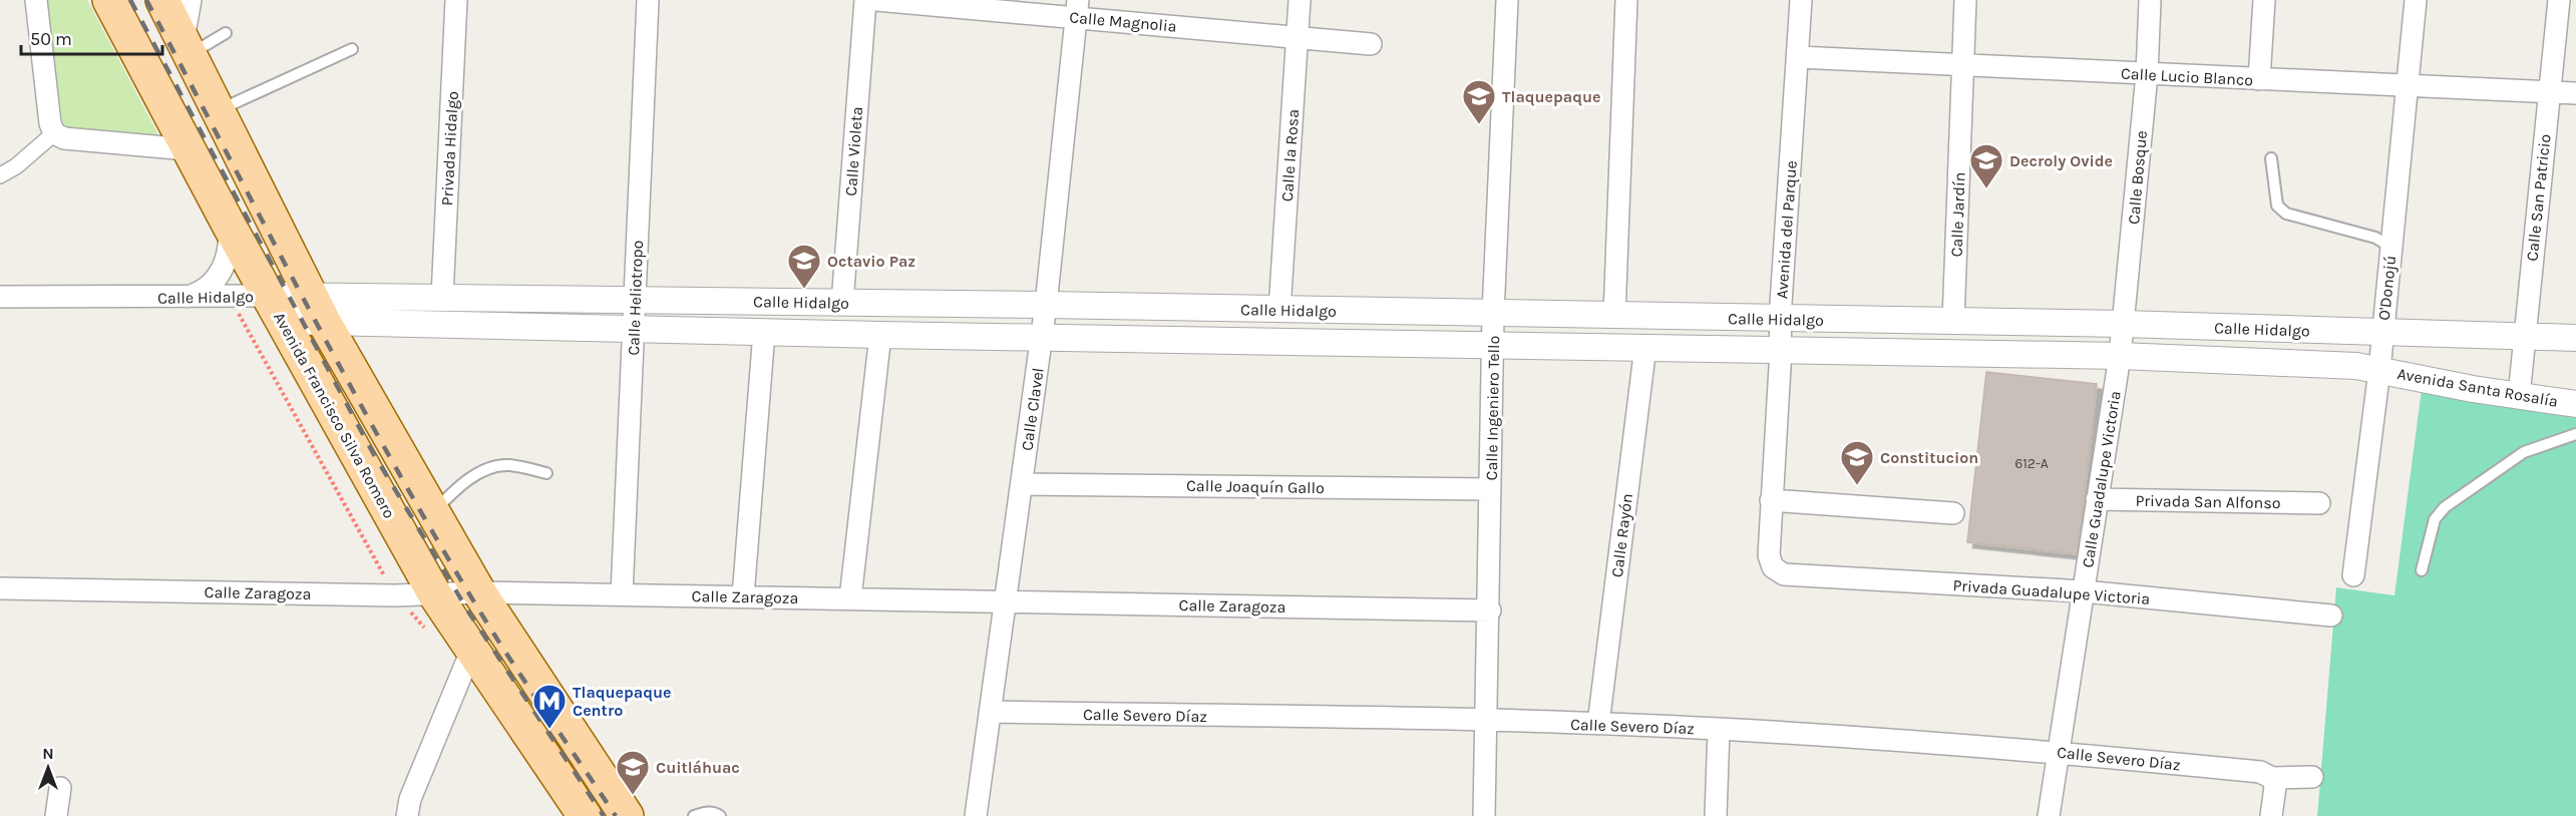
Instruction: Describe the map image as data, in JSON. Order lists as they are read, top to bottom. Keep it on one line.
{"streets":{"main road":["Avenida Francisco Silva Romero"],"street":["Calle Magnolia","Calle Lucio Blanco","Privada Hidalgo","Calle Violeta","Calle la Rosa","Calle Bosque","Calle San Patricio","Calle Jardín","Avenida del Parque","O'Donojú","Calle Hidalgo","Calle Heliotropo","Avenida Santa Rosalía","Calle Ingeniero Tello","Calle Clavel","Calle Guadalupe Victoria","Calle Joaquín Gallo","Privada San Alfonso","Calle Rayón","Privada Guadalupe Victoria","Calle Zaragoza","Calle Severo Díaz"]},"crossings":[["Calle Magnolia","Calle la Rosa"],["Calle Magnolia","Calle Clavel"],["Calle Lucio Blanco","Calle Bosque"],["Calle Lucio Blanco","Calle San Patricio"],["Calle Lucio Blanco","Calle Jardín"],["Calle Lucio Blanco","Avenida del Parque"],["Calle Lucio Blanco","O'Donojú"],["Privada Hidalgo","Calle Hidalgo"],["Calle Violeta","Calle Hidalgo"],["Calle la Rosa","Calle Hidalgo"],["Calle Bosque","Calle Hidalgo"],["Calle Bosque","Calle Guadalupe Victoria"],["Calle San Patricio","Calle Hidalgo"],["Calle San Patricio","Avenida Santa Rosalía"],["Calle Jardín","Calle Hidalgo"],["Avenida del Parque","Calle Hidalgo"],["Avenida del Parque","Privada Guadalupe Victoria"],["O'Donojú","Calle Hidalgo"],["O'Donojú","Avenida Santa Rosalía"],["Calle Hidalgo","Calle Heliotropo"],["Calle Hidalgo","Avenida Santa Rosalía"],["Calle Hidalgo","Calle Ingeniero Tello"],["Calle Hidalgo","Calle Clavel"],["Calle Hidalgo","Avenida Francisco Silva Romero"],["Calle Hidalgo","Calle Guadalupe Victoria"],["Calle Hidalgo","Calle Rayón"],["Calle Heliotropo","Calle Zaragoza"],["Calle Ingeniero Tello","Calle Joaquín Gallo"],["Calle Ingeniero Tello","Calle Zaragoza"],["Calle Ingeniero Tello","Calle Severo Díaz"],["Calle Clavel","Calle Joaquín Gallo"],["Calle Clavel","Calle Zaragoza"],["Calle Clavel","Calle Severo Díaz"],["Avenida Francisco Silva Romero","Calle Zaragoza"],["Calle Guadalupe Victoria","Privada San Alfonso"],["Calle Guadalupe Victoria","Privada Guadalupe Victoria"],["Calle Guadalupe Victoria","Calle Severo Díaz"],["Calle Rayón","Calle Severo Díaz"]],"places":{"school or university":["Tlaquepaque","Decroly Ovide","Octavio Paz","Constitucion","Cuitláhuac"],"metro station":["Tlaquepaque Centro"]},"house_numbers":["612-A"],"scale_bar":"50 m","north":"top"}
